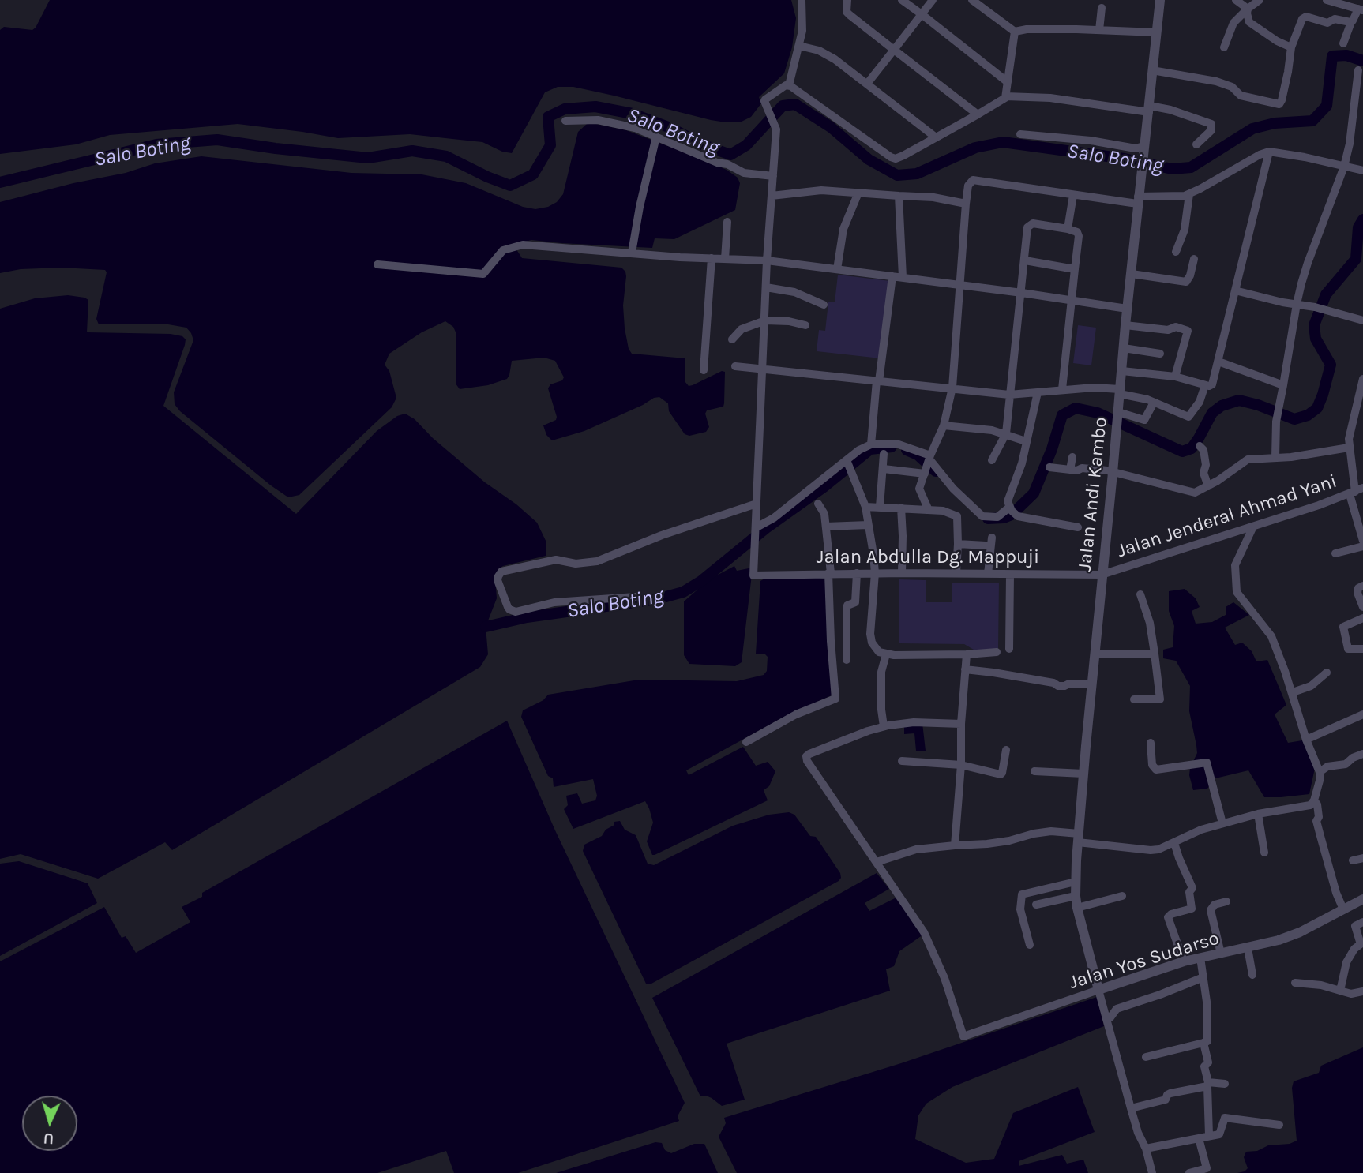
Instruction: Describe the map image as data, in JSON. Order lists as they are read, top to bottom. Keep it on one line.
{"streets":{"street":["Jalan Andi Kambo","Jalan Jenderal Ahmad Yani","Jalan Abdulla Dg. Mappuji","Jalan Yos Sudarso"]},"crossings":[["Jalan Andi Kambo","Jalan Jenderal Ahmad Yani"],["Jalan Andi Kambo","Jalan Abdulla Dg. Mappuji"],["Jalan Andi Kambo","Jalan Yos Sudarso"],["Jalan Jenderal Ahmad Yani","Jalan Abdulla Dg. Mappuji"]],"water":["Salo Boting"],"north":"bottom"}
